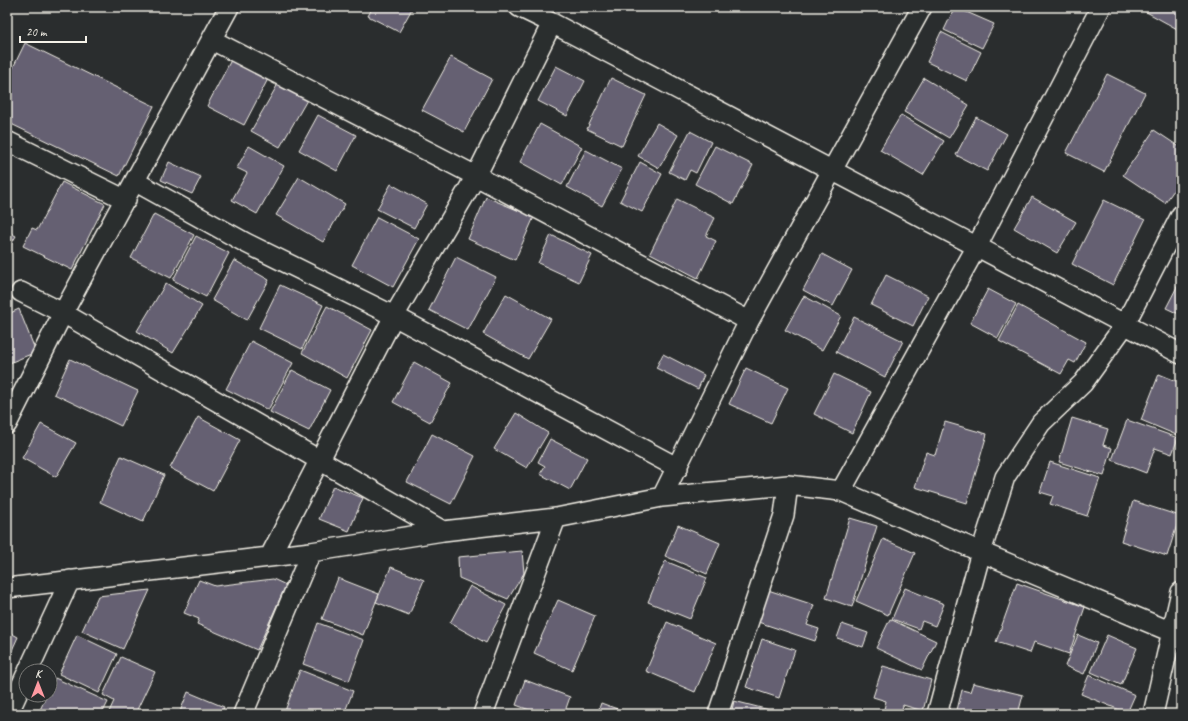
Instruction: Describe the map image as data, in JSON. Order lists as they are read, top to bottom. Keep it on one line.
{"scale_bar":"20 m","north":"top"}
